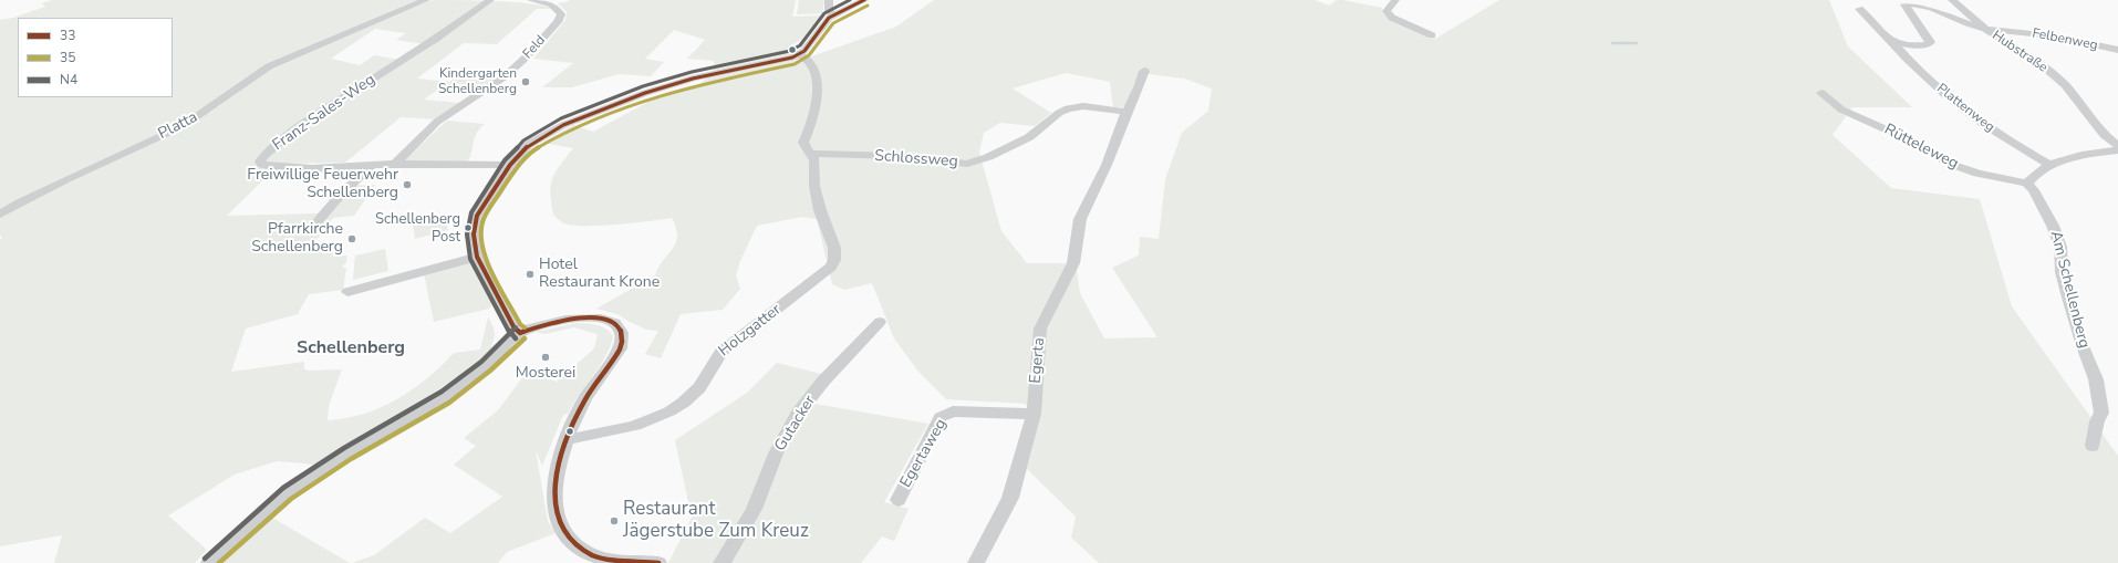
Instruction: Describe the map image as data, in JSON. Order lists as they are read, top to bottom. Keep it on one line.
{"streets":{"street":["Felbenweg","Feld","Hubstraße","Plattenweg","Franz-Sales-Weg","Platta","Rütteleweg","Schlossweg","Am Schellenberg","Holzgatter","Egerta","Gutacker","Egertaweg"]},"crossings":[["Felbenweg","Hubstraße"],["Feld","Franz-Sales-Weg"],["Rütteleweg","Am Schellenberg"],["Schlossweg","Holzgatter"],["Schlossweg","Egerta"],["Egerta","Egertaweg"]],"districts":["Schellenberg"],"places":["Kindergarten Schellenberg","Freiwillige Feuerwehr Schellenberg","Schellenberg Post","Pfarrkirche Schellenberg","Hotel Restaurant Krone","Mosterei","Restaurant Jägerstube Zum Kreuz"],"lines":["transit line 33","transit line N4","transit line 35"],"legend":["33","35","N4"]}
